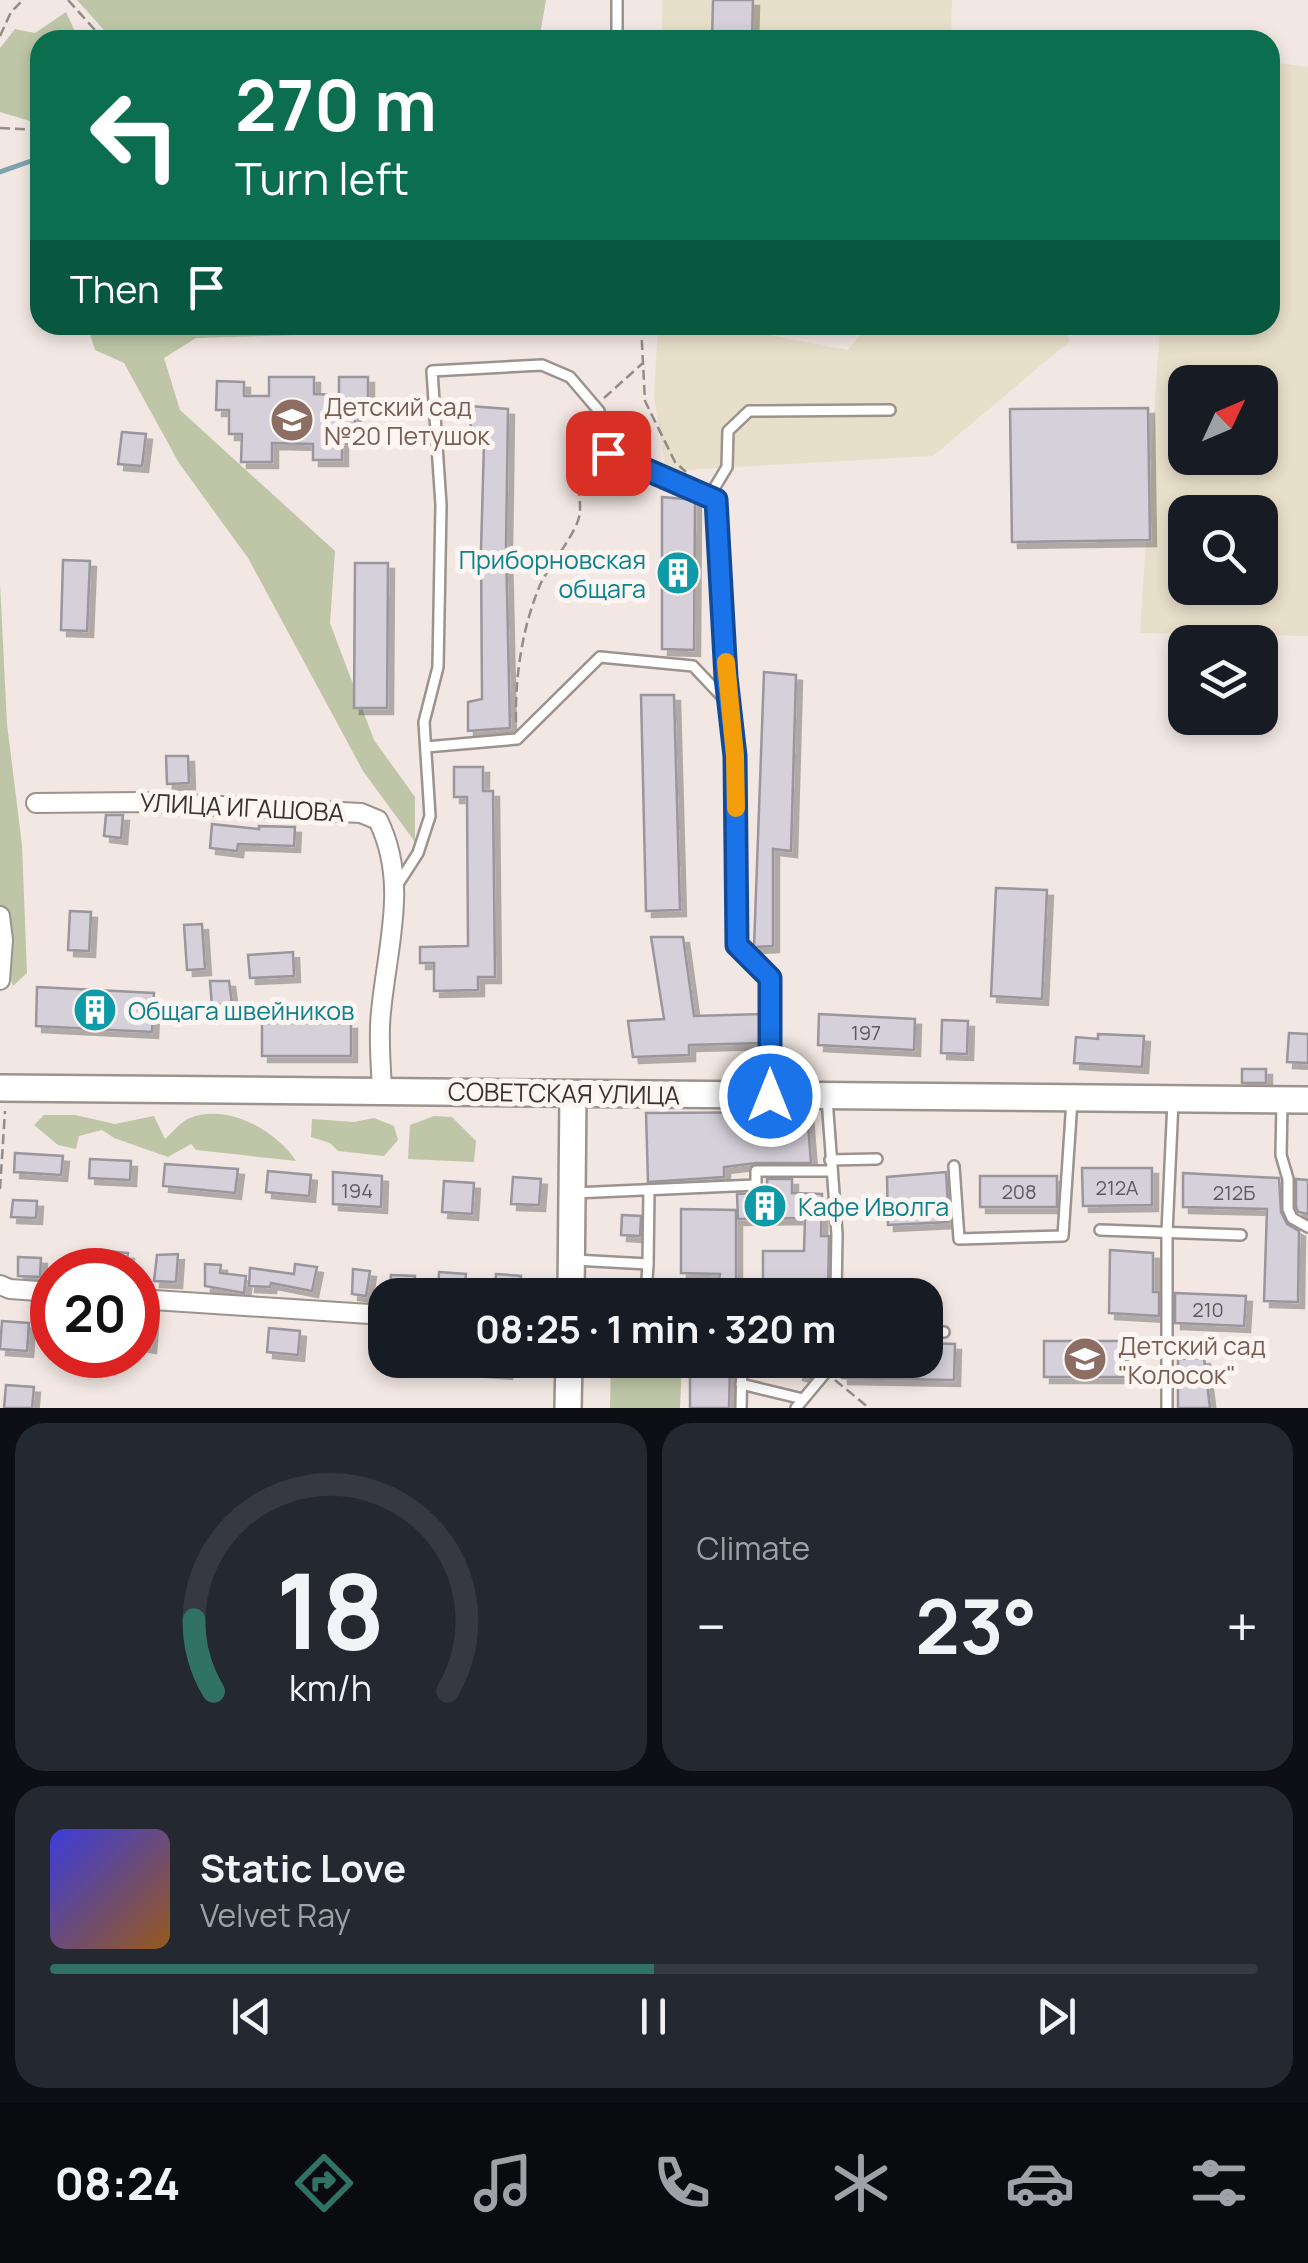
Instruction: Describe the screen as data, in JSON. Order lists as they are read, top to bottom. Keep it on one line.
{"streets":{"main road":["СОВЕТСКАЯ УЛИЦА"],"street":["УЛИЦА ИГАШОВА"]},"crossings":[["УЛИЦА ИГАШОВА","СОВЕТСКАЯ УЛИЦА"]],"places":{"school or university":["Детский сад №20 Петушок","Детский сад \"Колосок\""],"building":["Приборновская общага","Общага швейников","Кафе Иволга"]},"house_numbers":["197","212А","194","208","212Б","210"],"north":"top right","page":{"turn":["270 m","Turn left"],"then":"Then","limit":"20","trip":"08:25 · 1 min · 320 m","tile":"Climate","heat":["−","23°","+"],"song":["Static Love","Velvet Ray"],"tabs":"08:24","gauge":["18","km/h"]}}
